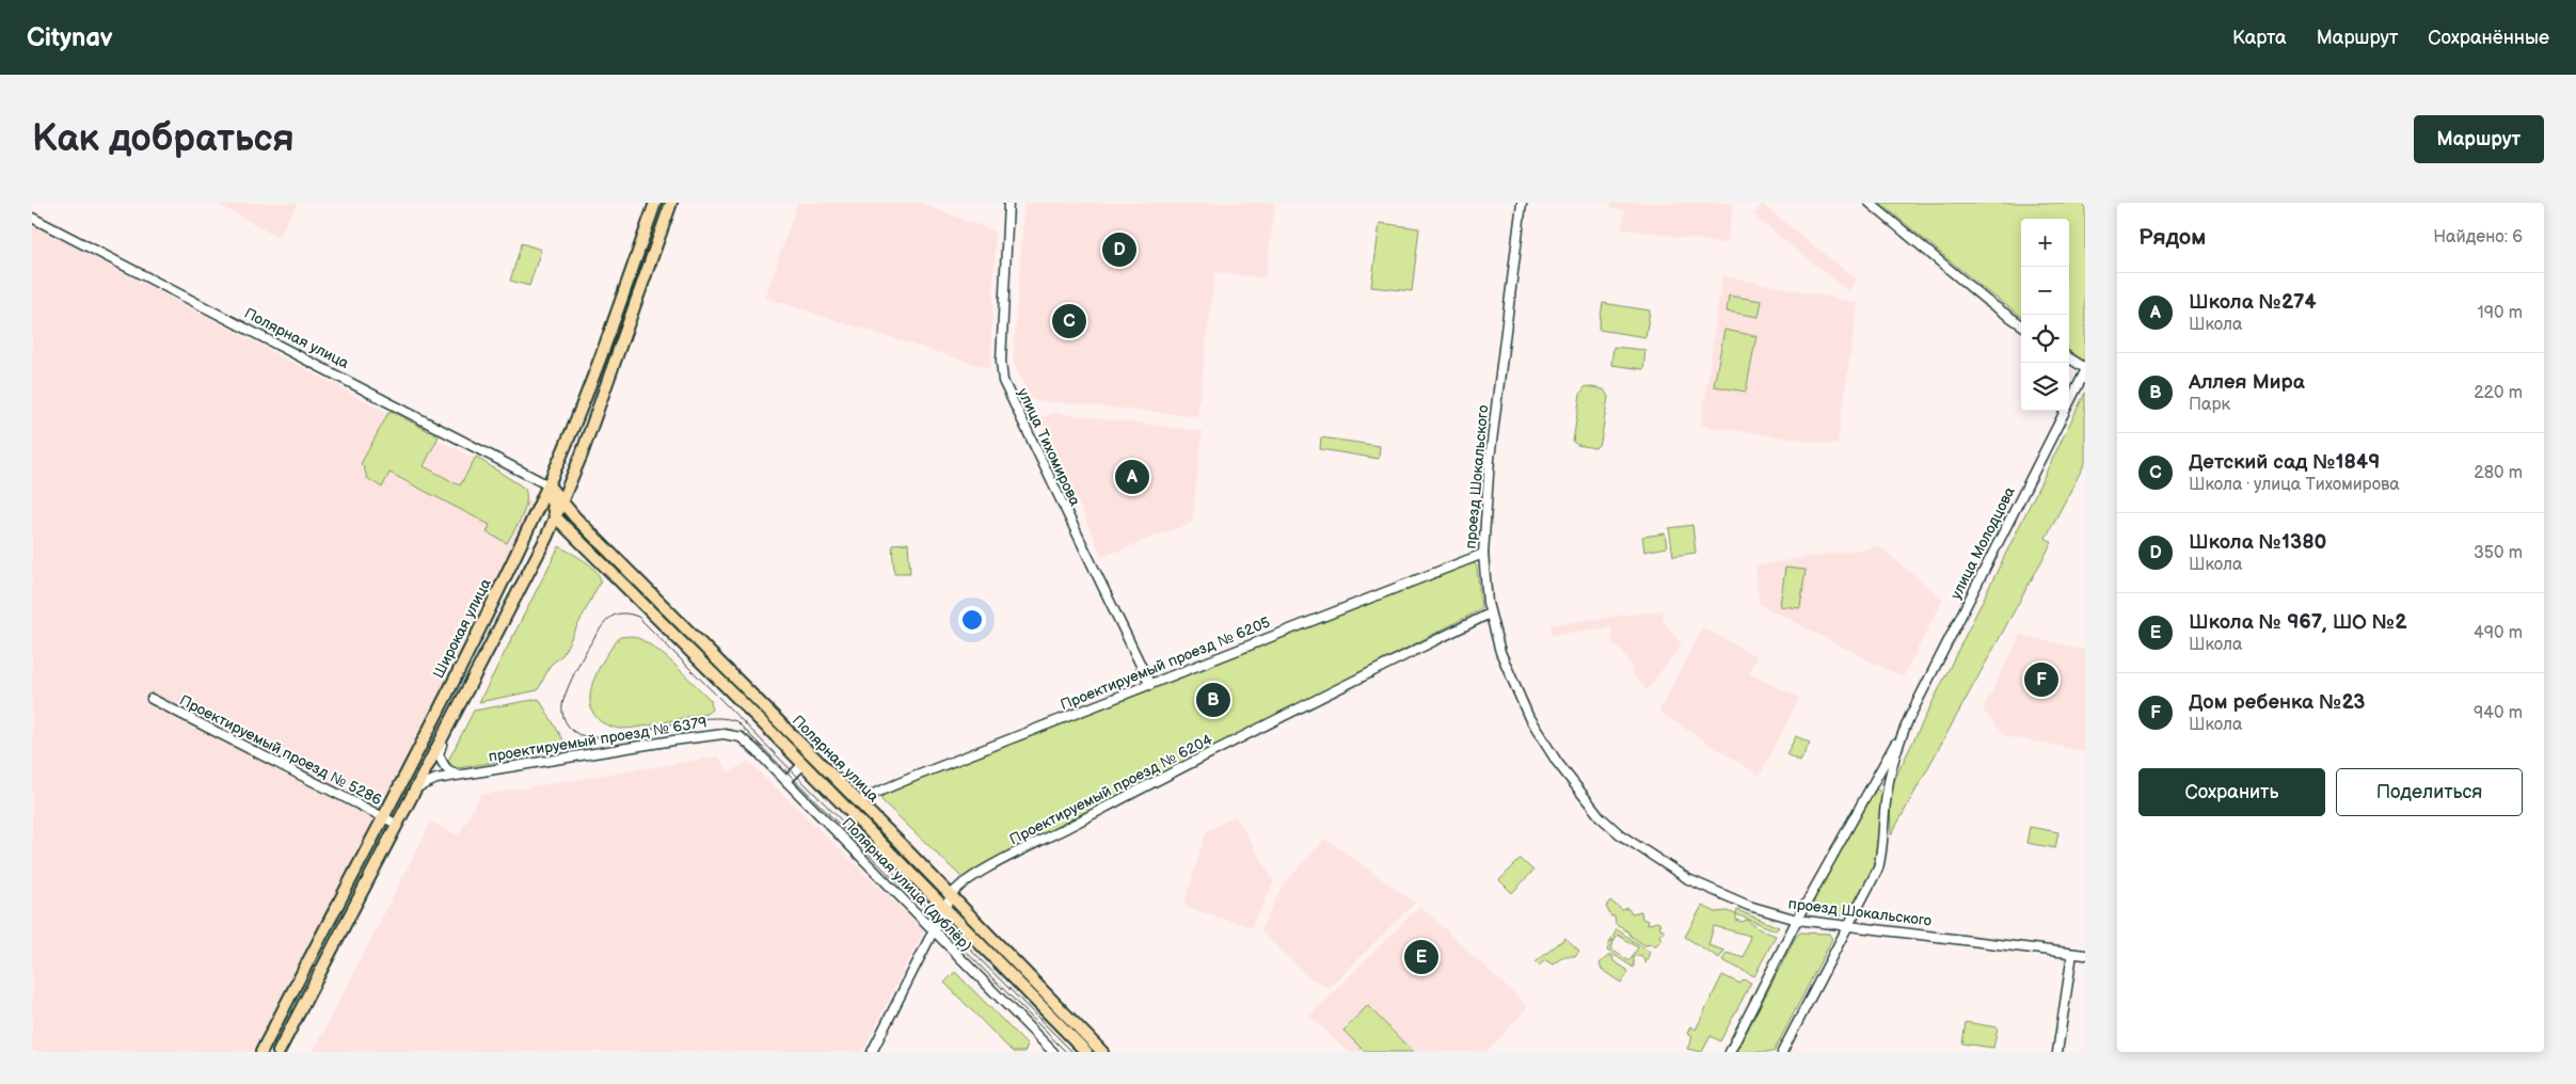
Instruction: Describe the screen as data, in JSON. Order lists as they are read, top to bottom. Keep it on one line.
{"streets":{"main road":["Полярная улица","Широкая улица"],"street":["улица Тихомирова","проезд Шокальского","улица Молодцова","Проектируемый проезд № 6205","проектируемый проезд № 6379","Проектируемый проезд № 5286","Проектируемый проезд № 6204","Полярная улица (дублёр)"]},"crossings":[["Полярная улица","Широкая улица"],["Полярная улица","Проектируемый проезд № 6205"],["Полярная улица","Проектируемый проезд № 6204"],["улица Тихомирова","Проектируемый проезд № 6205"],["проезд Шокальского","улица Молодцова"],["проезд Шокальского","Проектируемый проезд № 6205"],["проезд Шокальского","Проектируемый проезд № 6204"],["Широкая улица","Проектируемый проезд № 5286"],["проектируемый проезд № 6379","Полярная улица (дублёр)"]],"page":{"header":"Citynav","nav":["Карта","Маршрут","Сохранённые"],"buttons":["Маршрут",["Сохранить","Поделиться"]],"title":"Как добраться","heading":["Рядом","Найдено: 6"],"map_buttons":["+","−"],"pins":["D","C","A","F","B","E"],"list":[{"mark":"A","name":"Школа №274","note":"Школа","value":"190 m"},{"mark":"B","name":"Аллея Мира","note":"Парк","value":"220 m"},{"mark":"C","name":"Детский сад №1849","note":"Школа · улица Тихомирова","value":"280 m"},{"mark":"D","name":"Школа №1380","note":"Школа","value":"350 m"},{"mark":"E","name":"Школа № 967, ШО №2","note":"Школа","value":"490 m"},{"mark":"F","name":"Дом ребенка №23","note":"Школа","value":"940 m"}]}}
